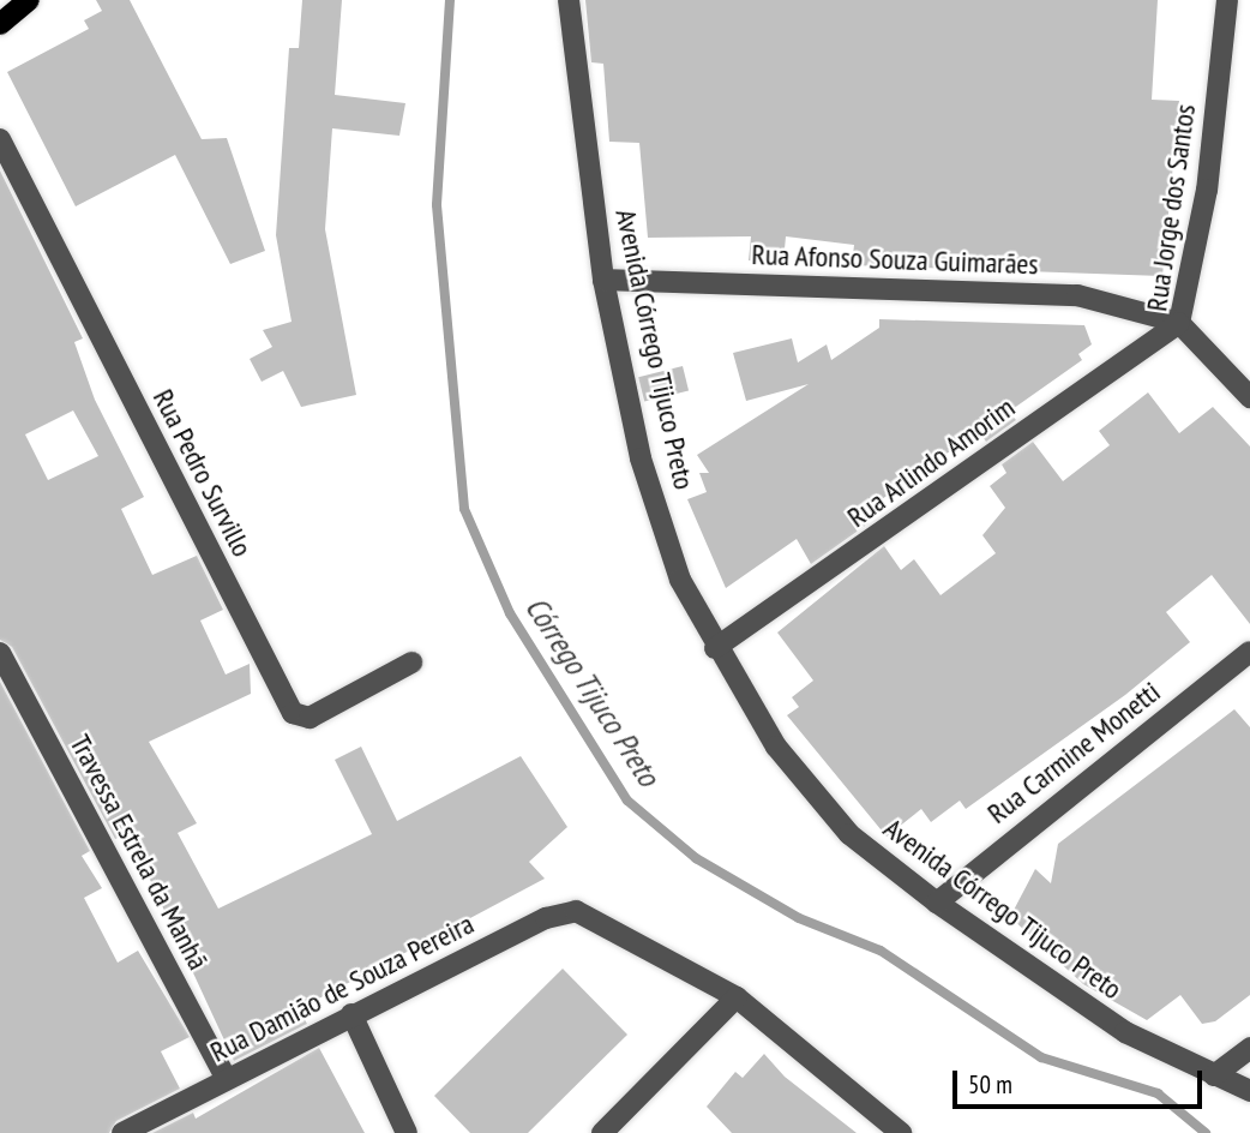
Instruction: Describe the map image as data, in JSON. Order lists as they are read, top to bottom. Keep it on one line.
{"streets":{"street":["Rua Jorge dos Santos","Rua Afonso Souza Guimarães","Avenida Córrego Tijuco Preto","Rua Arlindo Amorim","Rua Pedro Survillo","Rua Carmine Monetti","Travessa Estrela da Manhã","Rua Damião de Souza Pereira"]},"crossings":[["Rua Jorge dos Santos","Rua Afonso Souza Guimarães"],["Rua Jorge dos Santos","Rua Arlindo Amorim"],["Rua Afonso Souza Guimarães","Avenida Córrego Tijuco Preto"],["Rua Afonso Souza Guimarães","Rua Arlindo Amorim"],["Avenida Córrego Tijuco Preto","Rua Arlindo Amorim"],["Avenida Córrego Tijuco Preto","Rua Carmine Monetti"],["Travessa Estrela da Manhã","Rua Damião de Souza Pereira"]],"water":["Córrego Tijuco Preto"],"scale_bar":"50 m"}
